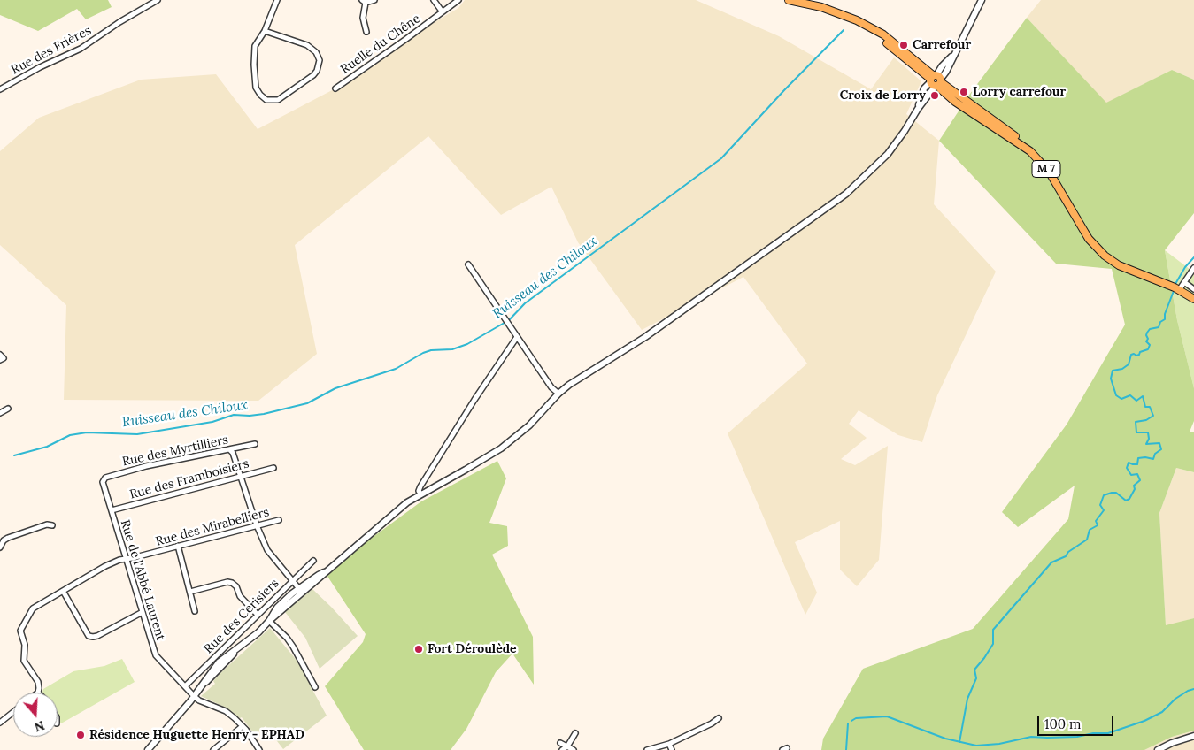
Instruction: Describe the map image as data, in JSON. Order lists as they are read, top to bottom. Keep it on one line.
{"streets":{"main road":["M 7"],"street":["Ruelle du Chêne","Rue des Frières","Rue des Myrtilliers","Rue des Framboisiers","Rue des Mirabelliers","Rue de l'Abbé Laurent","Rue des Cerisiers"]},"crossings":[["Rue des Myrtilliers","Rue de l'Abbé Laurent"],["Rue des Framboisiers","Rue de l'Abbé Laurent"],["Rue des Mirabelliers","Rue de l'Abbé Laurent"],["Rue de l'Abbé Laurent","Rue des Cerisiers"]],"water":["Ruisseau des Chiloux"],"places":["Carrefour","Lorry carrefour","Croix de Lorry","Fort Déroulède","Résidence Huguette Henry - EPHAD"],"scale_bar":"100 m","north":"bottom"}
